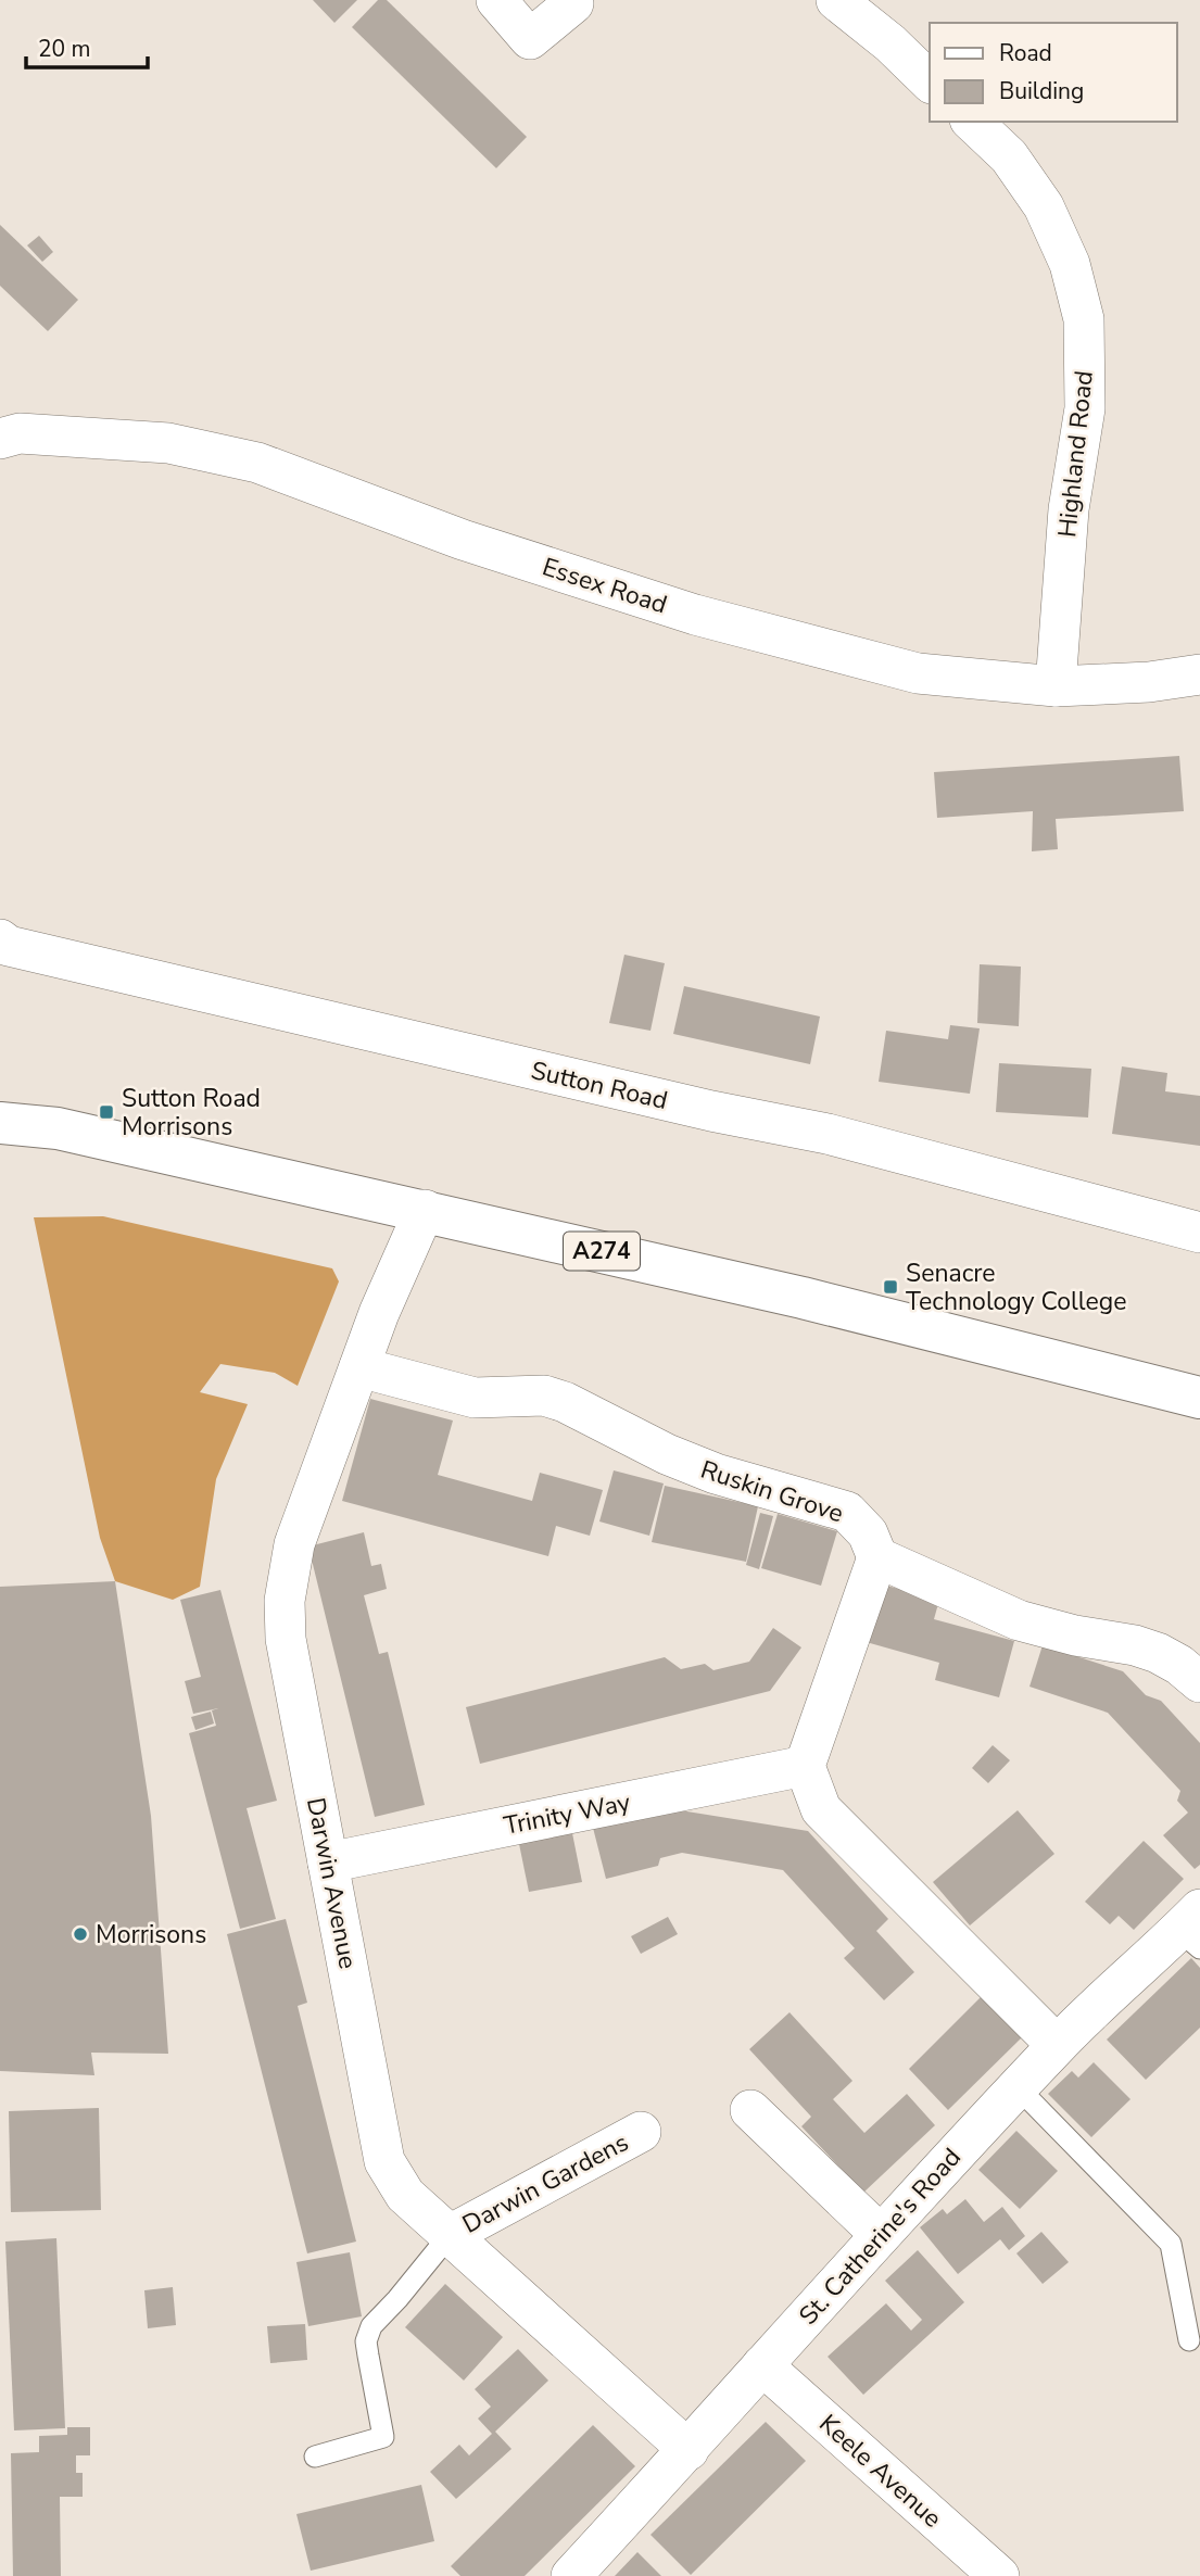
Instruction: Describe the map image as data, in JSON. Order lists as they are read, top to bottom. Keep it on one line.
{"streets":{"main road":["A274"],"street":["Highland Road","Essex Road","Sutton Road","Ruskin Grove","Trinity Way","Darwin Avenue","Darwin Gardens","St. Catherine's Road","Keele Avenue"]},"crossings":[["Highland Road","Essex Road"],["A274","Darwin Avenue"],["Ruskin Grove","Darwin Avenue"],["Trinity Way","Darwin Avenue"],["Darwin Avenue","Darwin Gardens"],["Darwin Avenue","St. Catherine's Road"],["St. Catherine's Road","Keele Avenue"]],"places":{"transit":["Sutton Road Morrisons","Senacre Technology College"],"other":["Morrisons"]},"legend":["Road","Building"],"scale_bar":"20 m"}
